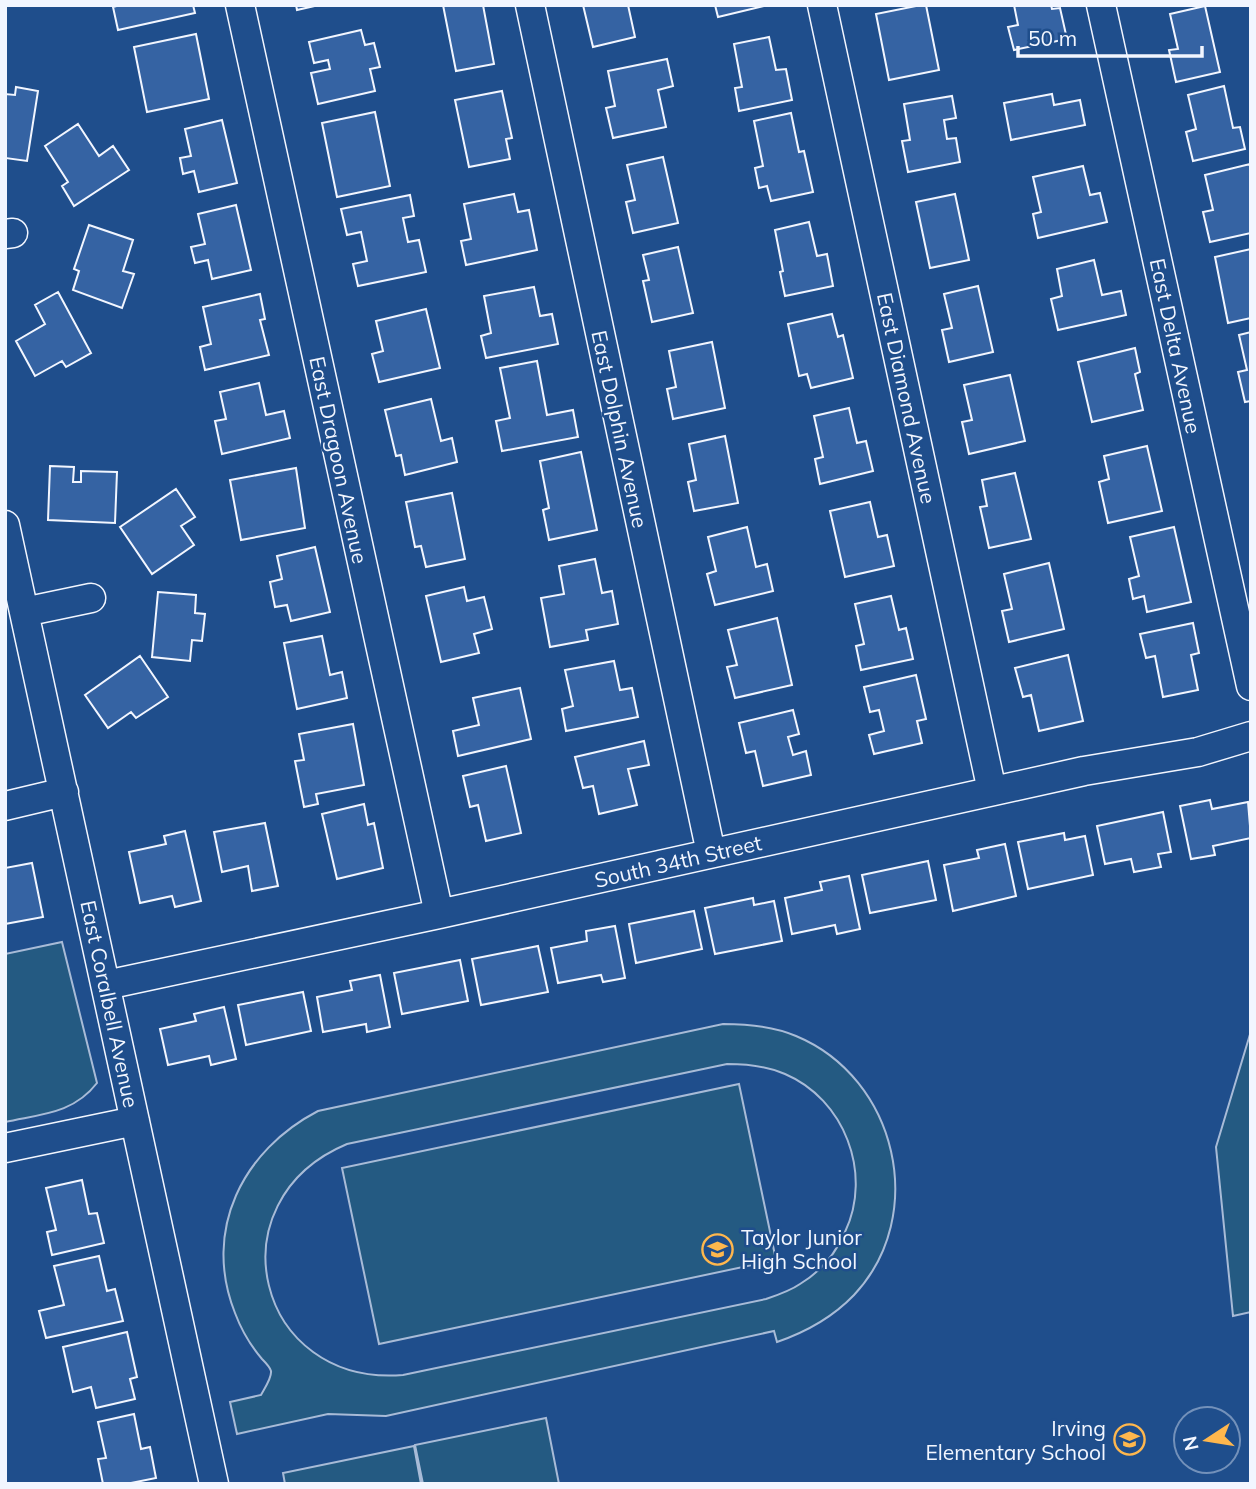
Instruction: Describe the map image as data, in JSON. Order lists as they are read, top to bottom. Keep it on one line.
{"streets":{"street":["East Delta Avenue","East Diamond Avenue","East Dolphin Avenue","East Dragoon Avenue","South 34th Street","East Coralbell Avenue"]},"crossings":[["East Diamond Avenue","South 34th Street"],["East Dolphin Avenue","South 34th Street"],["East Dragoon Avenue","South 34th Street"],["South 34th Street","East Coralbell Avenue"]],"places":{"school or university":["Taylor Junior High School","Irving Elementary School"]},"scale_bar":"50 m","north":"left"}
